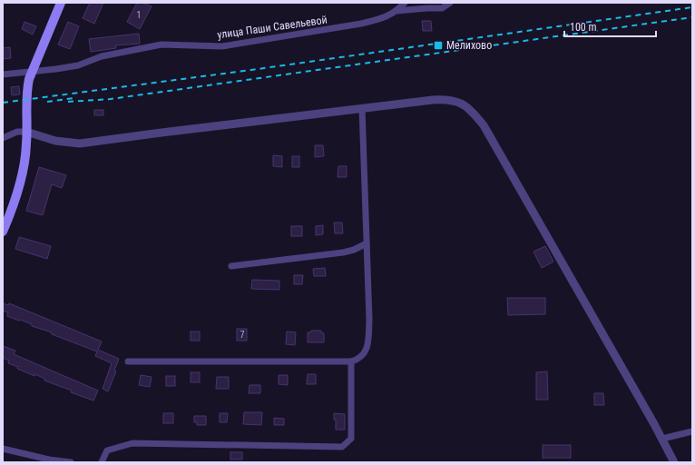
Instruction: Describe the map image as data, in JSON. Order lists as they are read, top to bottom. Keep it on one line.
{"streets":{"street":["улица Паши Савельевой"]},"places":{"transit":["Мелихово"]},"house_numbers":["1","7"],"scale_bar":"100 m"}
